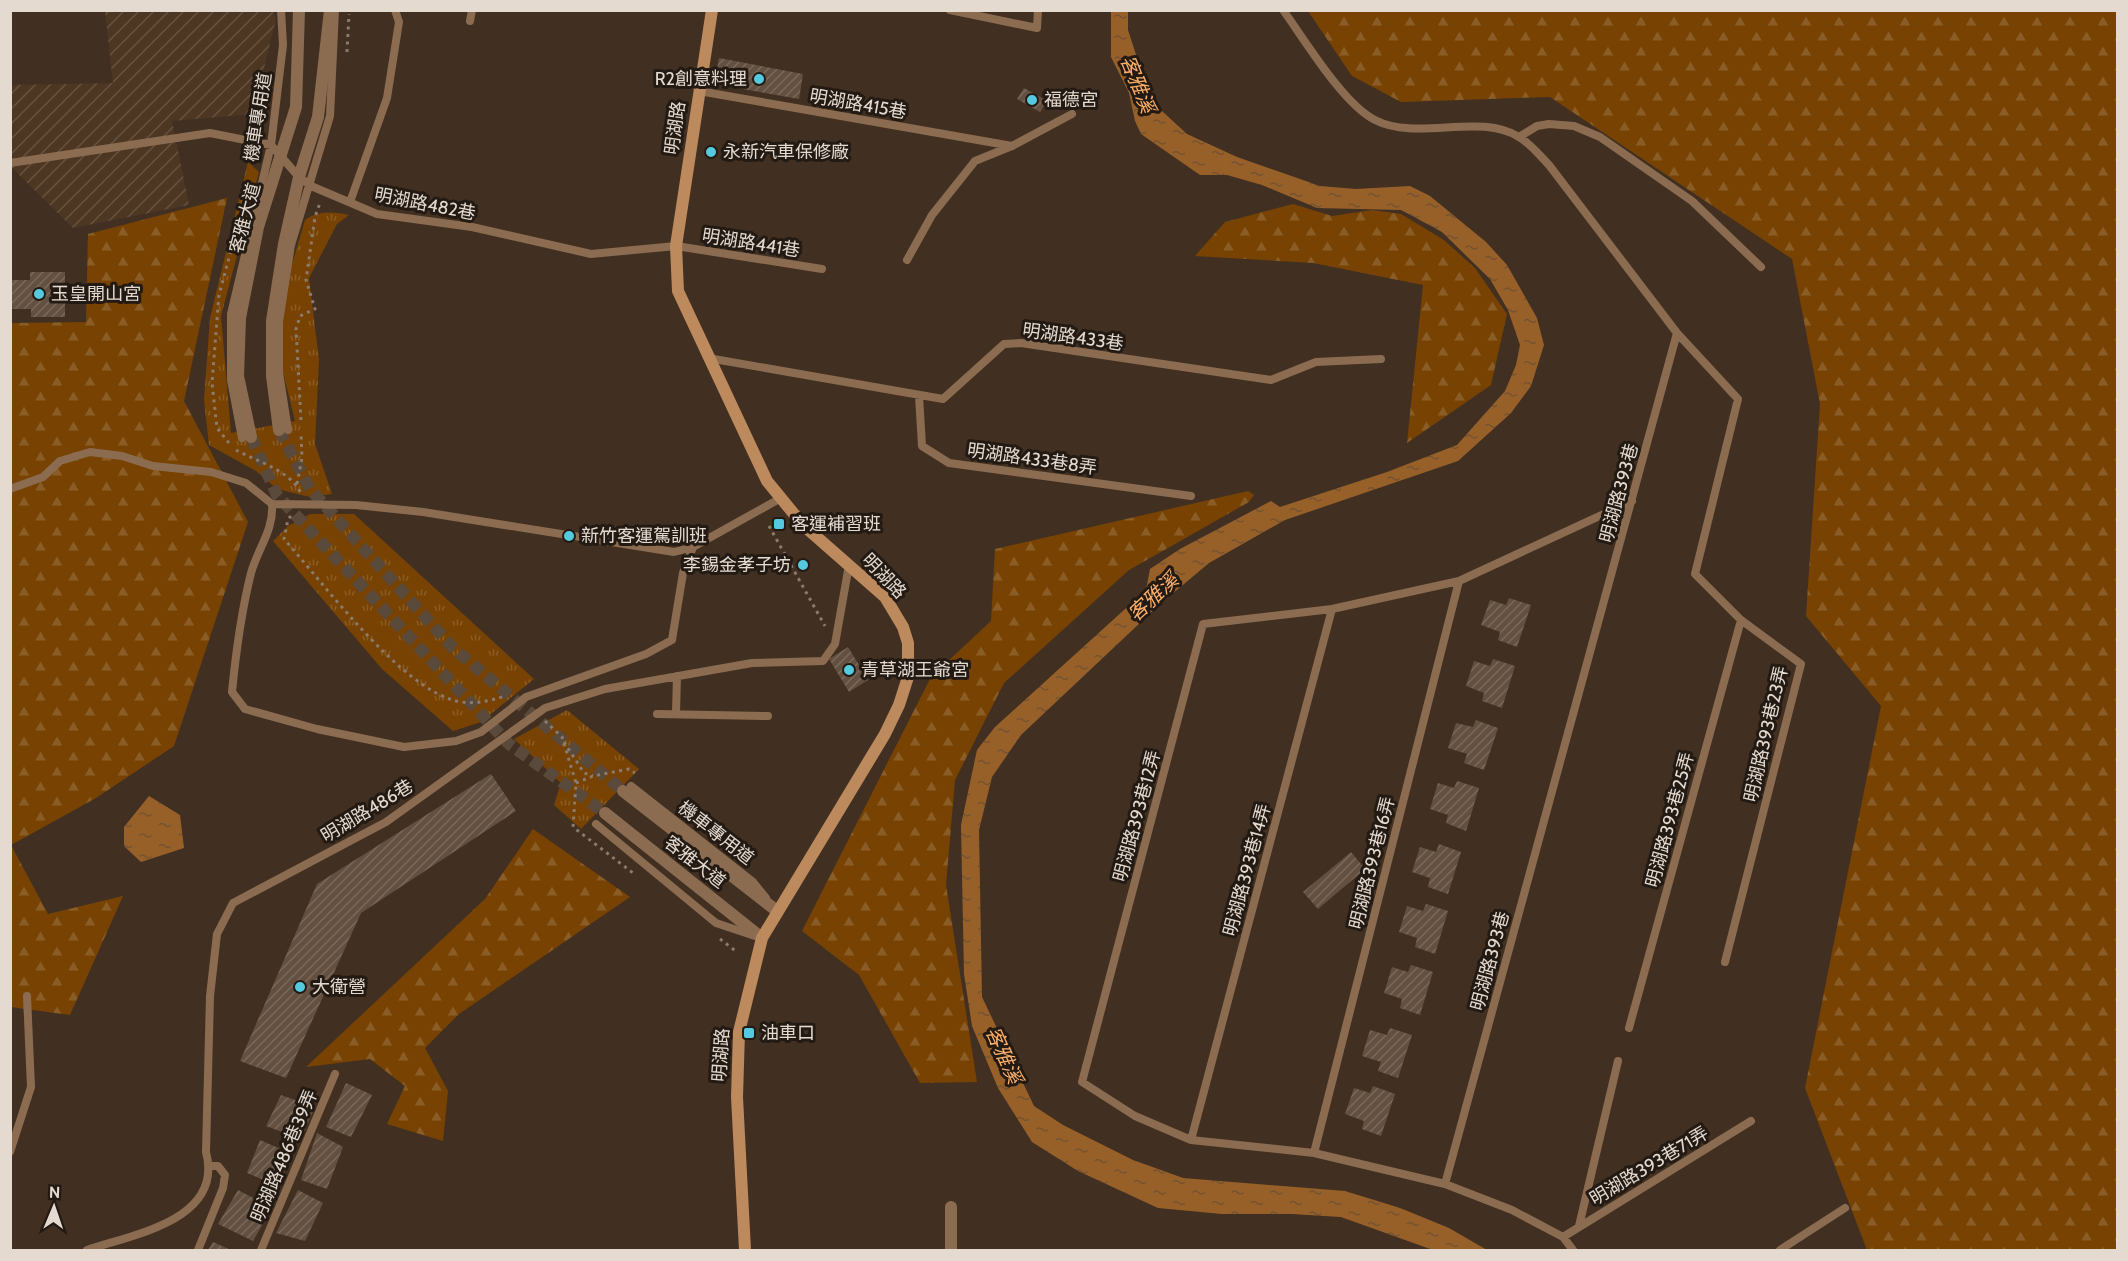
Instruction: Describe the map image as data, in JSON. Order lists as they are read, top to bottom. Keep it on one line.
{"streets":{"main road":["明湖路"],"street":["客雅大道"],"lane":["明湖路415巷","機車專用道","明湖路482巷","明湖路441巷","明湖路433巷","明湖路433巷8弄","明湖路393巷","明湖路393巷23弄","明湖路486巷","明湖路393巷12弄","明湖路393巷25弄","明湖路393巷16弄","明湖路393巷14弄","明湖路486巷39弄","明湖路393巷71弄"]},"crossings":[["明湖路415巷","明湖路"],["機車專用道","明湖路482巷"],["機車專用道","客雅大道"],["明湖路","明湖路482巷"],["明湖路","客雅大道"],["明湖路","明湖路441巷"],["明湖路","明湖路433巷"],["明湖路482巷","客雅大道"],["明湖路482巷","明湖路441巷"],["明湖路433巷","明湖路433巷8弄"],["明湖路393巷","明湖路393巷23弄"],["明湖路393巷","明湖路393巷12弄"],["明湖路393巷23弄","明湖路393巷25弄"],["明湖路393巷12弄","明湖路393巷16弄"],["明湖路393巷12弄","明湖路393巷14弄"],["明湖路393巷12弄","明湖路393巷71弄"]],"water":["客雅溪"],"places":{"other":["R2創意料理","福德宮","永新汽車保修廠","玉皇開山宮","新竹客運駕訓班","李錫金孝子坊","青草湖王爺宮","大衛營"],"transit":["客運補習班","油車口"]},"north":"top"}
